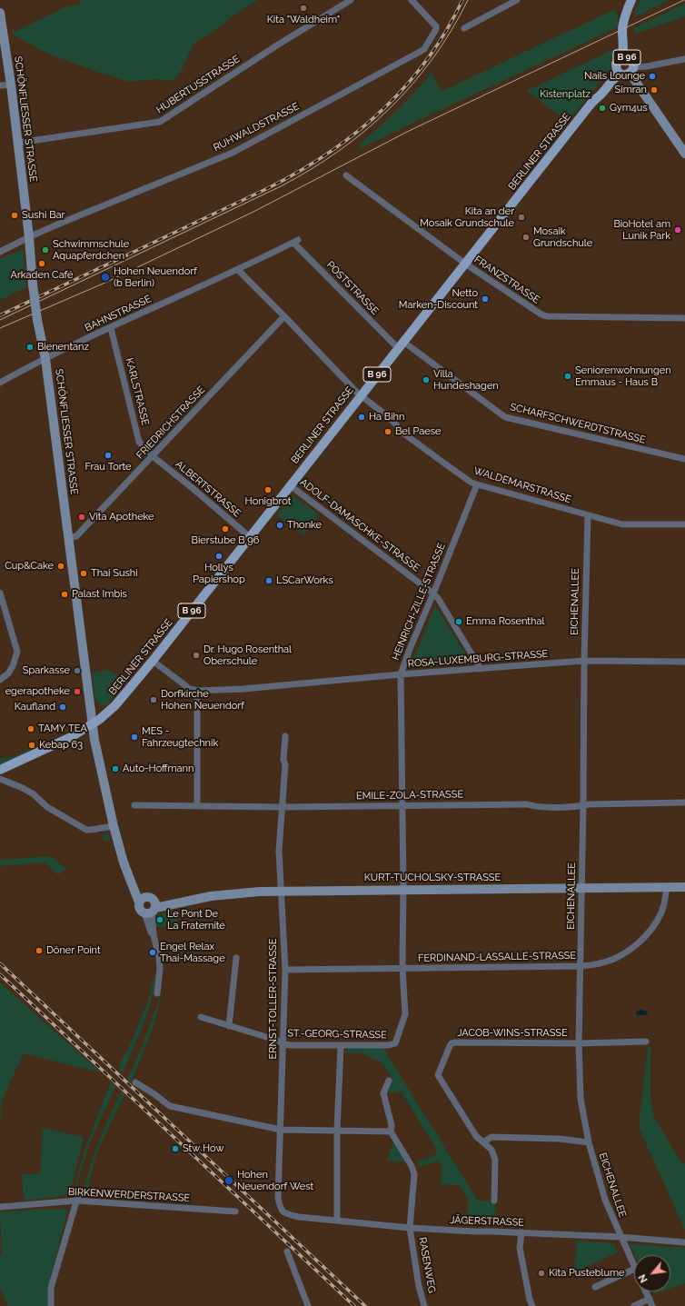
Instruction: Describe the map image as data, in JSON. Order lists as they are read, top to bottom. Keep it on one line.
{"streets":{"main road":["B 96","SCHÖNFLIESSER STRASSE","BERLINER STRASSE","KURT-TUCHOLSKY-STRASSE"],"street":["HUBERTUSSTRASSE","RUHWALDSTRASSE","FRANZSTRASSE","POSTSTRASSE","BAHNSTRASSE","KARLSTRASSE","FRIEDRICHSTRASSE","SCHARFSCHWERDTSTRASSE","WALDEMARSTRASSE","ALBERTSTRASSE","ADOLF-DAMASCHKE-STRASSE","HEINRICH-ZILLE-STRASSE","EICHENALLEE","ROSA-LUXEMBURG-STRASSE","EMILE-ZOLA-STRASSE","FERDINAND-LASSALLE-STRASSE","ERNST-TOLLER-STRASSE","JACOB-WINS-STRASSE","ST.-GEORG-STRASSE","BIRKENWERDERSTRASSE","JÄGERSTRASSE","RASENWEG"]},"crossings":[["B 96","SCHÖNFLIESSER STRASSE"],["B 96","BERLINER STRASSE"],["HUBERTUSSTRASSE","SCHÖNFLIESSER STRASSE"],["SCHÖNFLIESSER STRASSE","RUHWALDSTRASSE"],["SCHÖNFLIESSER STRASSE","BERLINER STRASSE"],["SCHÖNFLIESSER STRASSE","BAHNSTRASSE"],["SCHÖNFLIESSER STRASSE","FRIEDRICHSTRASSE"],["BERLINER STRASSE","FRANZSTRASSE"],["BERLINER STRASSE","POSTSTRASSE"],["BERLINER STRASSE","SCHARFSCHWERDTSTRASSE"],["BERLINER STRASSE","WALDEMARSTRASSE"],["BERLINER STRASSE","ALBERTSTRASSE"],["BERLINER STRASSE","ADOLF-DAMASCHKE-STRASSE"],["POSTSTRASSE","BAHNSTRASSE"],["POSTSTRASSE","SCHARFSCHWERDTSTRASSE"],["BAHNSTRASSE","KARLSTRASSE"],["BAHNSTRASSE","WALDEMARSTRASSE"],["KARLSTRASSE","FRIEDRICHSTRASSE"],["KARLSTRASSE","ALBERTSTRASSE"],["FRIEDRICHSTRASSE","WALDEMARSTRASSE"],["FRIEDRICHSTRASSE","ALBERTSTRASSE"],["WALDEMARSTRASSE","HEINRICH-ZILLE-STRASSE"],["WALDEMARSTRASSE","EICHENALLEE"],["ADOLF-DAMASCHKE-STRASSE","HEINRICH-ZILLE-STRASSE"],["ADOLF-DAMASCHKE-STRASSE","ROSA-LUXEMBURG-STRASSE"],["HEINRICH-ZILLE-STRASSE","ROSA-LUXEMBURG-STRASSE"],["HEINRICH-ZILLE-STRASSE","EMILE-ZOLA-STRASSE"],["HEINRICH-ZILLE-STRASSE","KURT-TUCHOLSKY-STRASSE"],["HEINRICH-ZILLE-STRASSE","FERDINAND-LASSALLE-STRASSE"],["HEINRICH-ZILLE-STRASSE","ST.-GEORG-STRASSE"],["EICHENALLEE","ROSA-LUXEMBURG-STRASSE"],["EICHENALLEE","EMILE-ZOLA-STRASSE"],["EICHENALLEE","KURT-TUCHOLSKY-STRASSE"],["EICHENALLEE","FERDINAND-LASSALLE-STRASSE"],["EICHENALLEE","JACOB-WINS-STRASSE"],["EICHENALLEE","JÄGERSTRASSE"],["EMILE-ZOLA-STRASSE","ERNST-TOLLER-STRASSE"],["KURT-TUCHOLSKY-STRASSE","FERDINAND-LASSALLE-STRASSE"],["KURT-TUCHOLSKY-STRASSE","ERNST-TOLLER-STRASSE"],["FERDINAND-LASSALLE-STRASSE","ERNST-TOLLER-STRASSE"],["ERNST-TOLLER-STRASSE","ST.-GEORG-STRASSE"],["ERNST-TOLLER-STRASSE","JÄGERSTRASSE"],["JÄGERSTRASSE","RASENWEG"]],"parks":["Kistenplatz"],"places":["Kita \"Waldheim\"","Nails Lounge","Simran","Gym4us","Sushi Bar","Kita an der Mosaik Grundschule","BioHotel am Lunik Park","Mosaik Grundschule","Schwimmschule Aquapferdchen","Arkaden Café","Hohen Neuendorf (b Berlin)","Netto Marken-Discount","Bienentanz","Seniorenwohnungen Emmaus - Haus B","Villa Hundeshagen","Ha Bihn","Bel Paese","Frau Torte","Honigbrot","Vita Apotheke","Thonke","Bierstube B 96","Hollys Papiershop","Cup&Cake","Thai Sushi","LSCarWorks","Palast Imbis","Emma Rosenthal","Dr. Hugo Rosenthal Oberschule","Sparkasse","egerapotheke","Dorfkirche Hohen Neuendorf","Kaufland","TAMY TEA","MES - Fahrzeugtechnik","Kebap 63","Auto-Hoffmann","Le Pont De La Fraternité","Döner Point","Engel Relax Thai-Massage","Stw How","Hohen Neuendorf West","Kita Pusteblume"],"north":"bottom left"}
